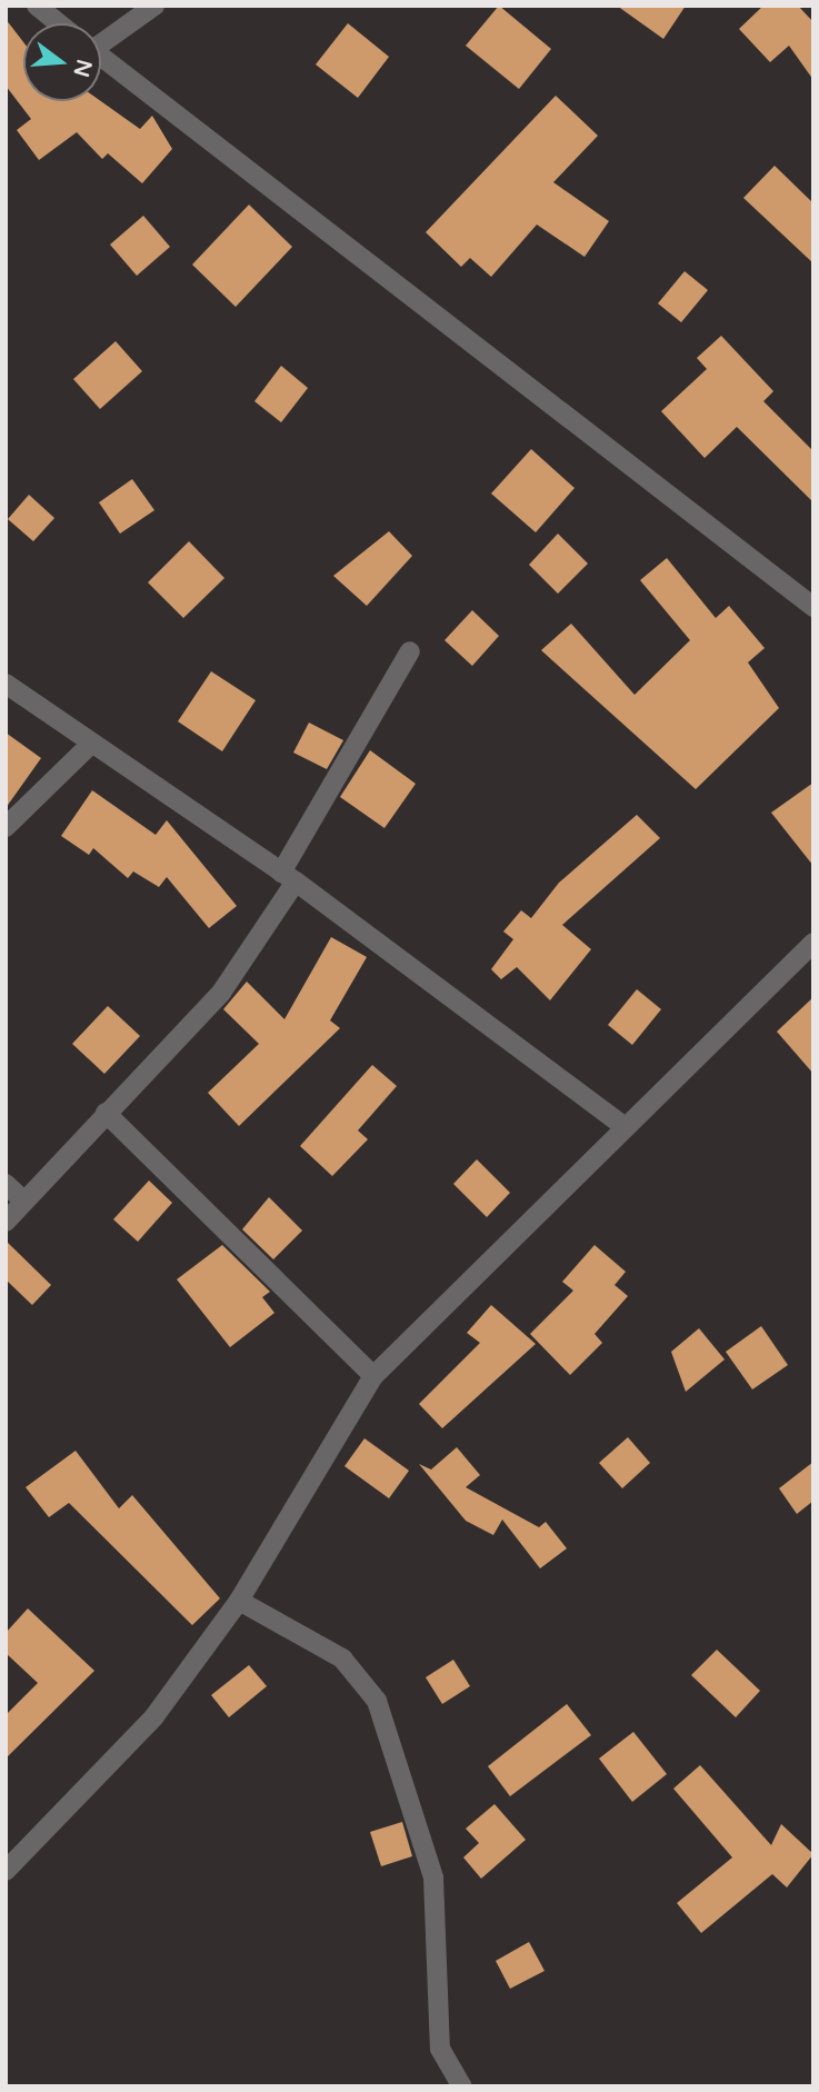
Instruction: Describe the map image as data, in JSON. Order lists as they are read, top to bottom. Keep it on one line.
{"north":"right"}
